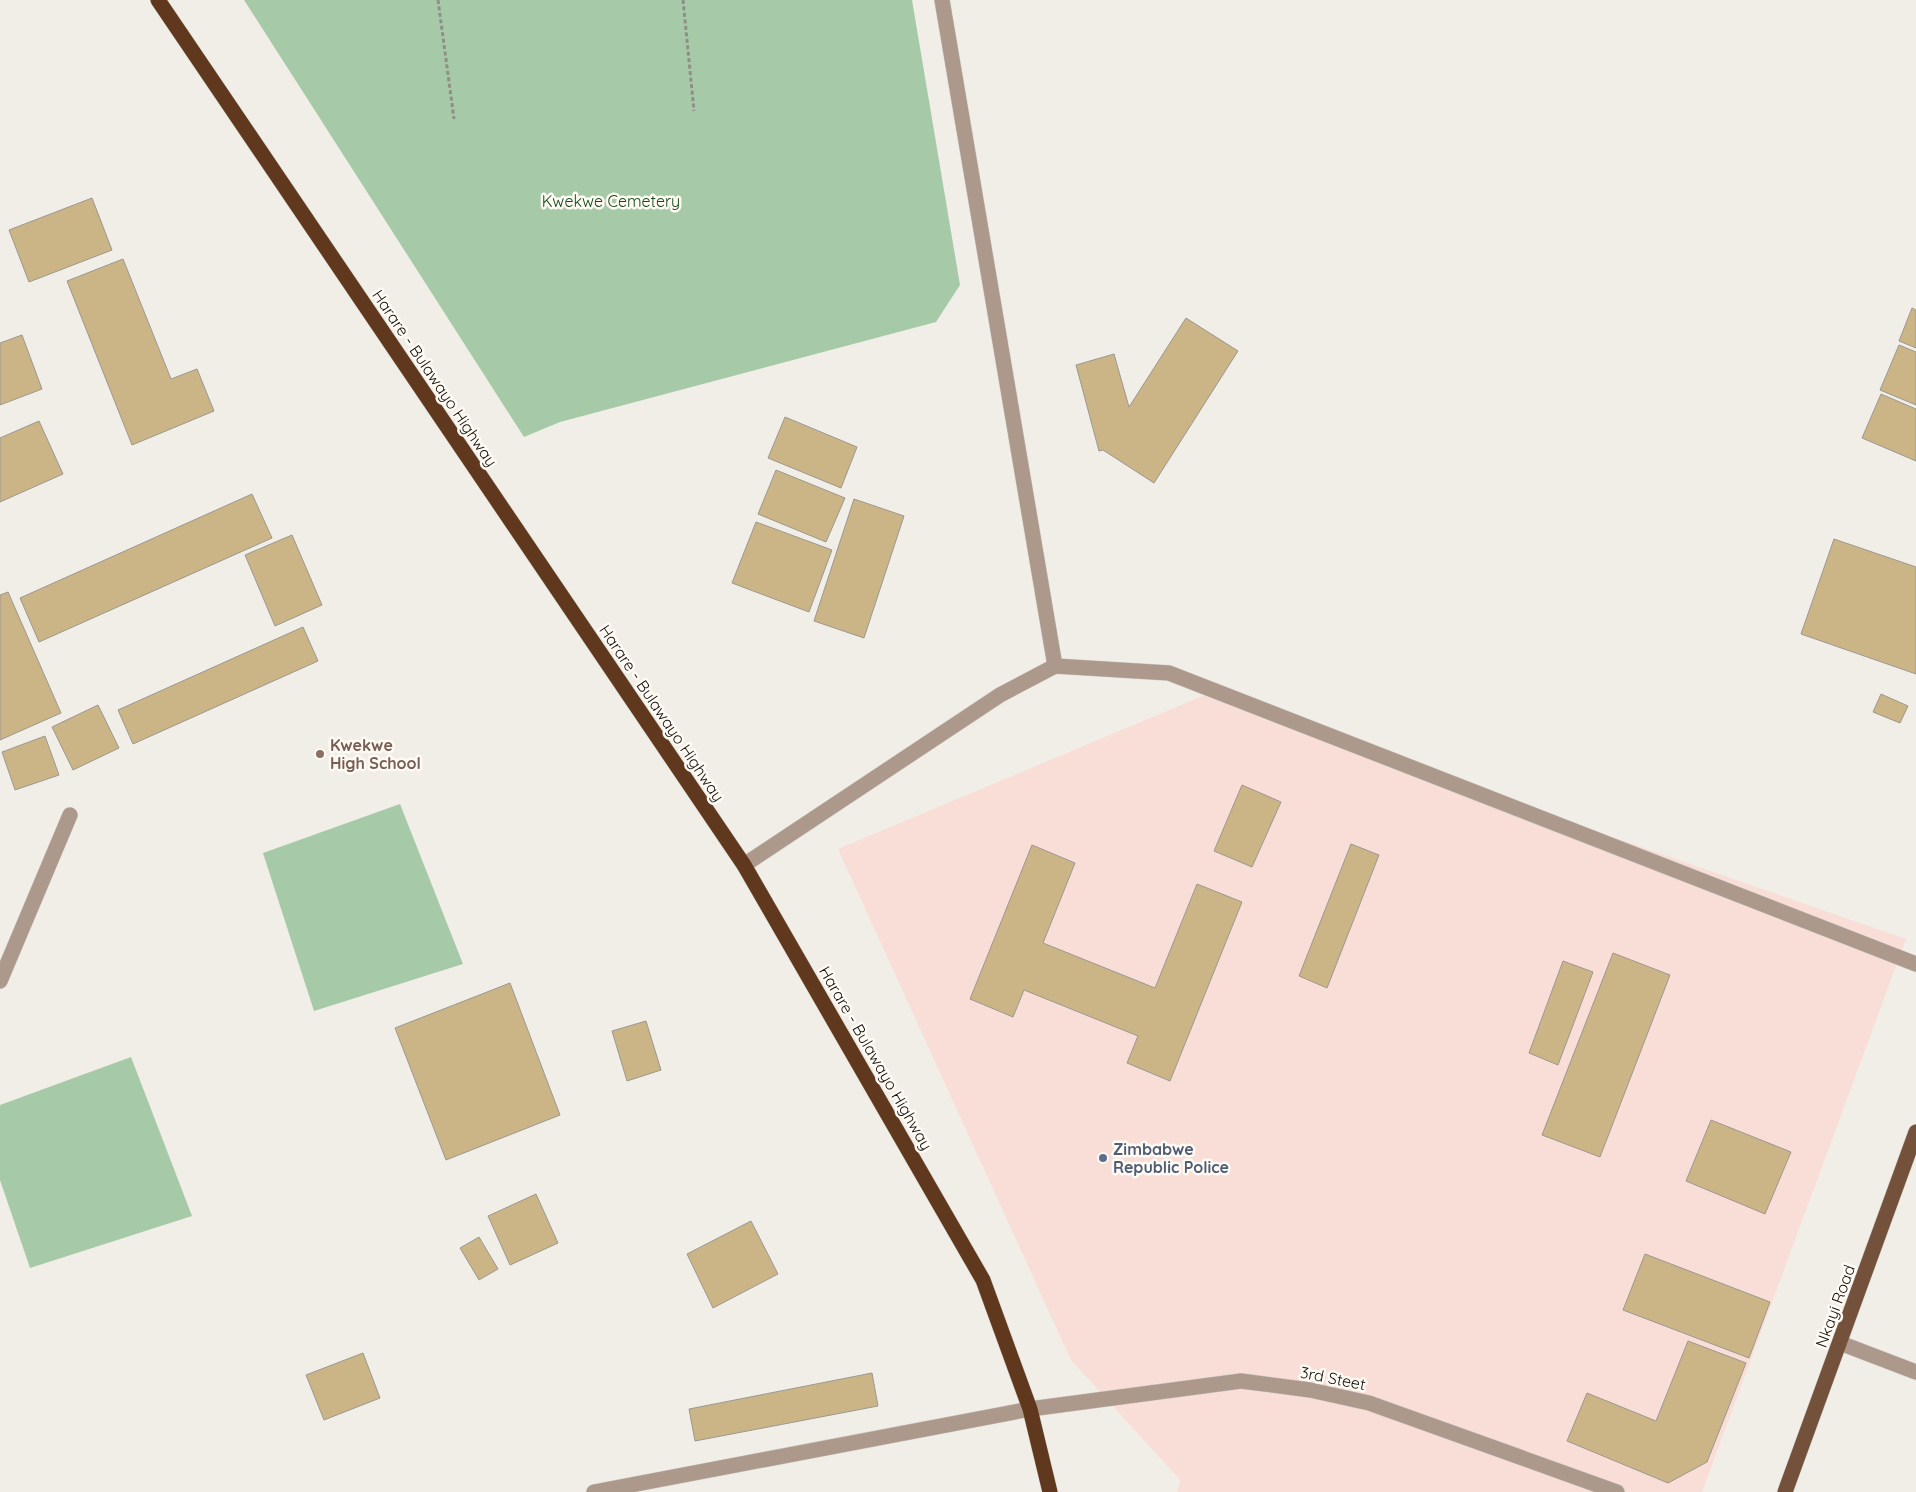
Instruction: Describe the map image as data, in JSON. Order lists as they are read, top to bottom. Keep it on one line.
{"streets":{"highway":["Harare - Bulawayo Highway"],"main road":["Nkayi Road"],"street":["3rd Steet"]},"crossings":[["Harare - Bulawayo Highway","3rd Steet"]],"parks":["Kwekwe Cemetery"],"places":["Kwekwe High School","Zimbabwe Republic Police"]}
